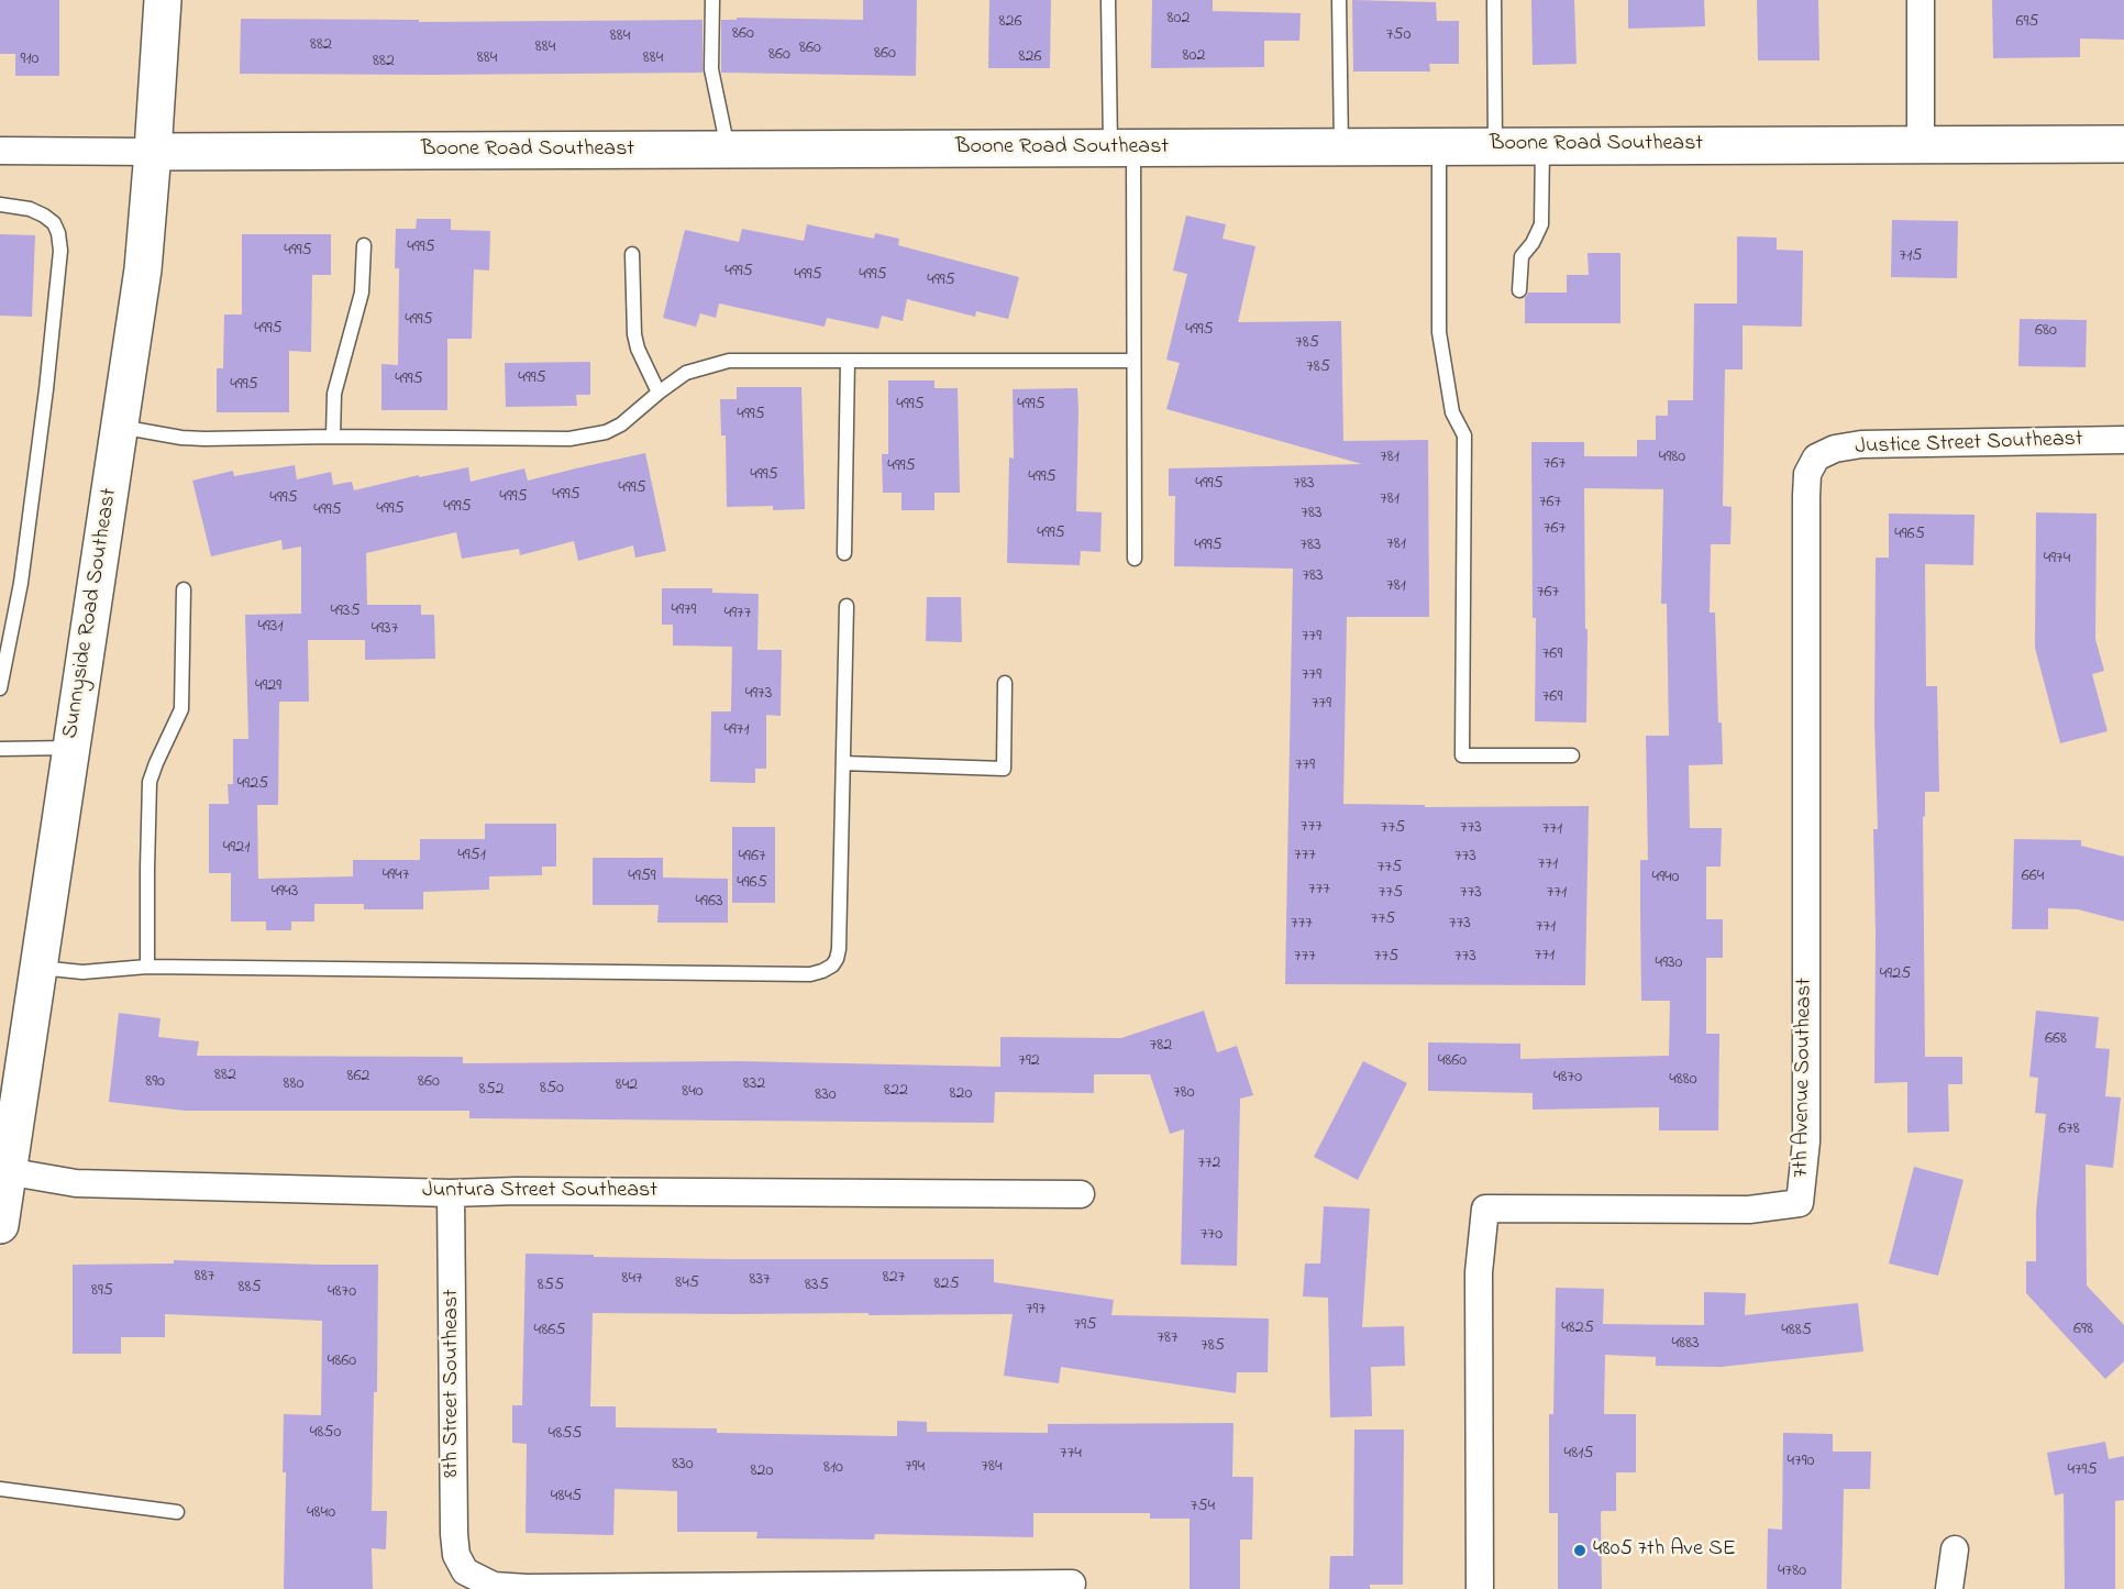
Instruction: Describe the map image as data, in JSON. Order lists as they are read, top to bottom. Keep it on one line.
{"streets":{"street":["Boone Road Southeast","Justice Street Southeast","Sunnyside Road Southeast","7th Avenue Southeast","Juntura Street Southeast","8th Street Southeast"]},"crossings":[["Boone Road Southeast","Sunnyside Road Southeast"],["Justice Street Southeast","7th Avenue Southeast"],["Sunnyside Road Southeast","Juntura Street Southeast"],["Juntura Street Southeast","8th Street Southeast"]],"places":["4805 7th Ave SE"],"house_numbers":["802","826","695","860","750","884","882","884","860","860","860","802","826","884","884","910","882","4995","4995","715","4995","4995","4995","4995","4995","4995","4995","680","785","785","4995","4995","4995","4995","4995","4995","781","4980","767","4995","4995","4995","4995","783","4995","4995","4995","4995","781","767","4995","4995","4995","783","767","4995","4965","781","4995","783","4974","783","781","767","4979","4935","4977","4931","4937","779","769","779","4929","4973","769","779","4971","779","4925","777","775","773","771","4921","4951","777","4967","773","771","775","4947","4959","664","4940","4965","777","4943","775","773","771","4963","775","777","773","771","771","777","775","773","4930","4925","668","782","792","4860","882","862","4870","4880","890","860","880","832","842","850","852","822","840","780","820","830","678","772","770","887","827","847","837","845","825","855","835","885","895","4870","797","795","4825","698","4865","4885","787","4883","785","4860","4850","4855","774","4815","4790","830","794","784","810","4795","820","4845","754","4840","4780"]}
